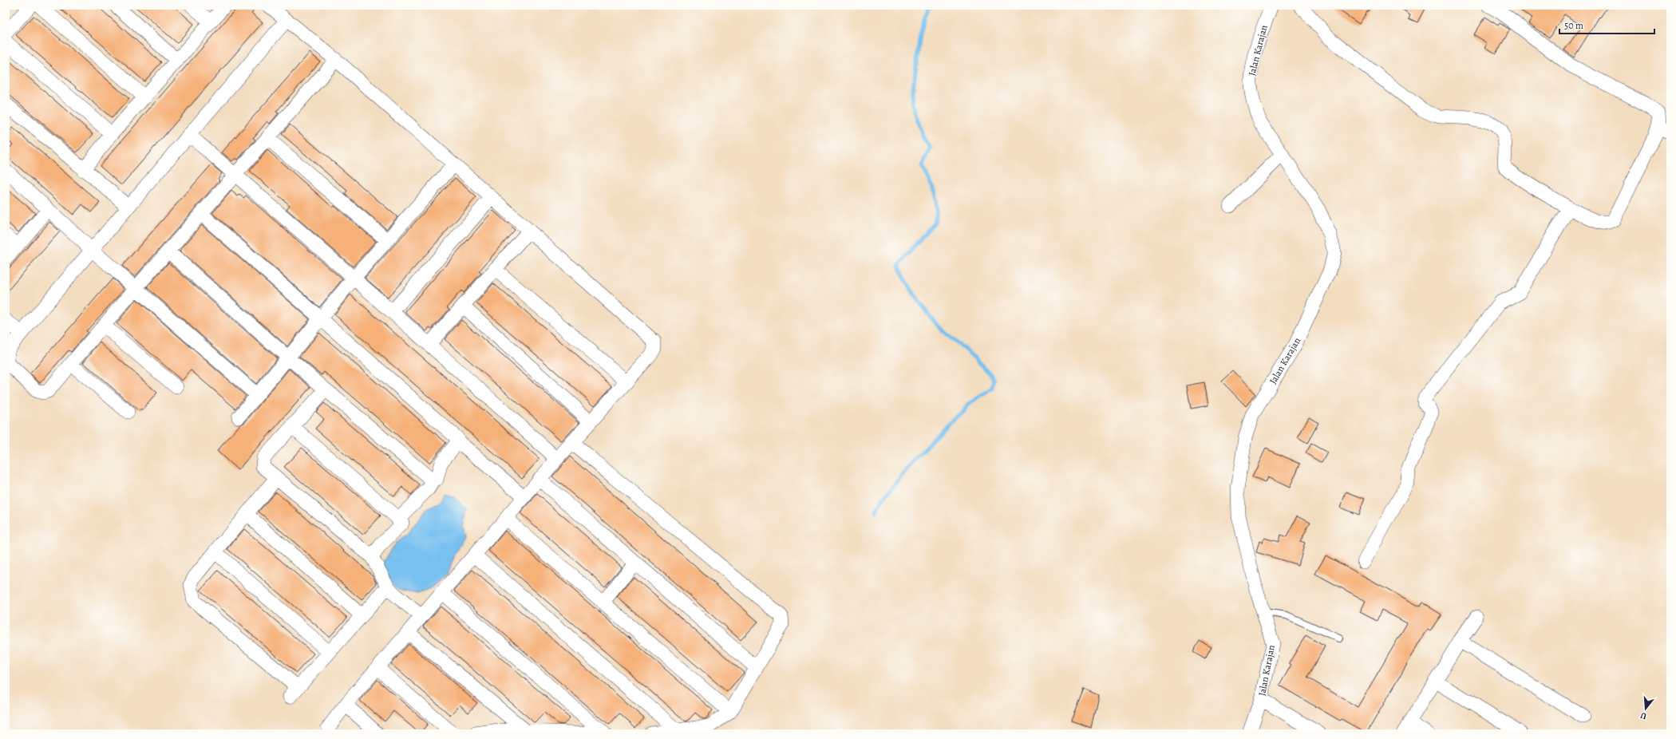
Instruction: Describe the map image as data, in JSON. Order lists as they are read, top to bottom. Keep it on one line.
{"streets":{"street":["Jalan Karajan"]},"scale_bar":"50 m","north":"bottom"}
